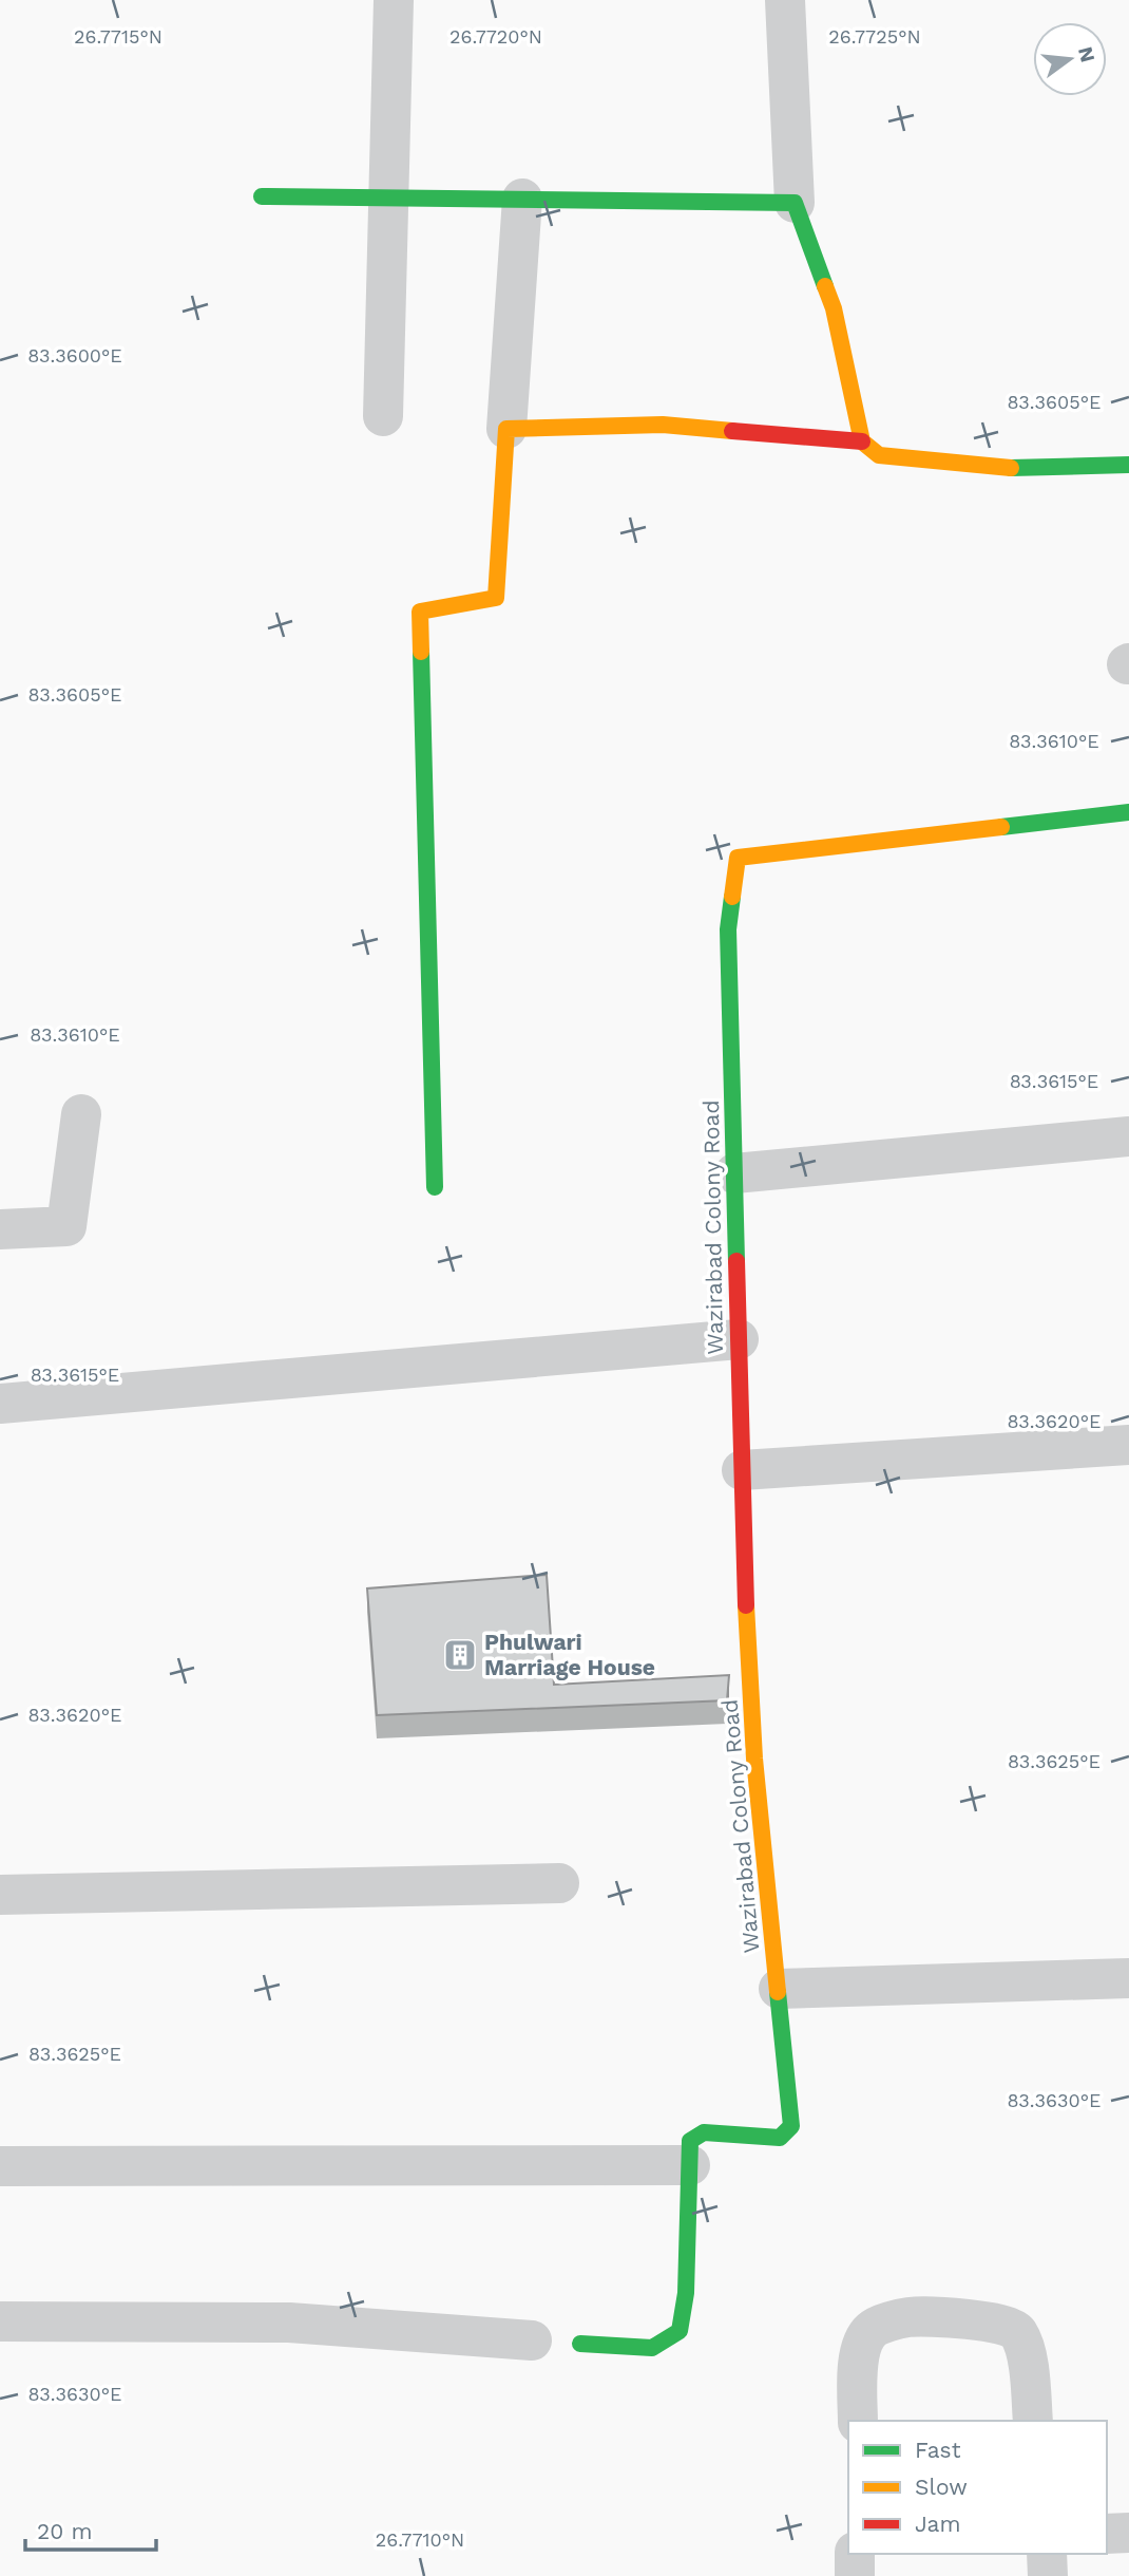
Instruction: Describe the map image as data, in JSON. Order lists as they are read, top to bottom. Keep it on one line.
{"streets":{"street":["Wazirabad Colony Road"]},"places":{"building":["Phulwari Marriage House"]},"legend":["Fast","Slow","Jam"],"scale_bar":"20 m","north":"right","coordinates":["26.7715°N","26.7720°N","26.7725°N","83.3600°E","83.3605°E","83.3610°E","83.3615°E","83.3620°E","83.3625°E","83.3630°E","26.7710°N"]}
